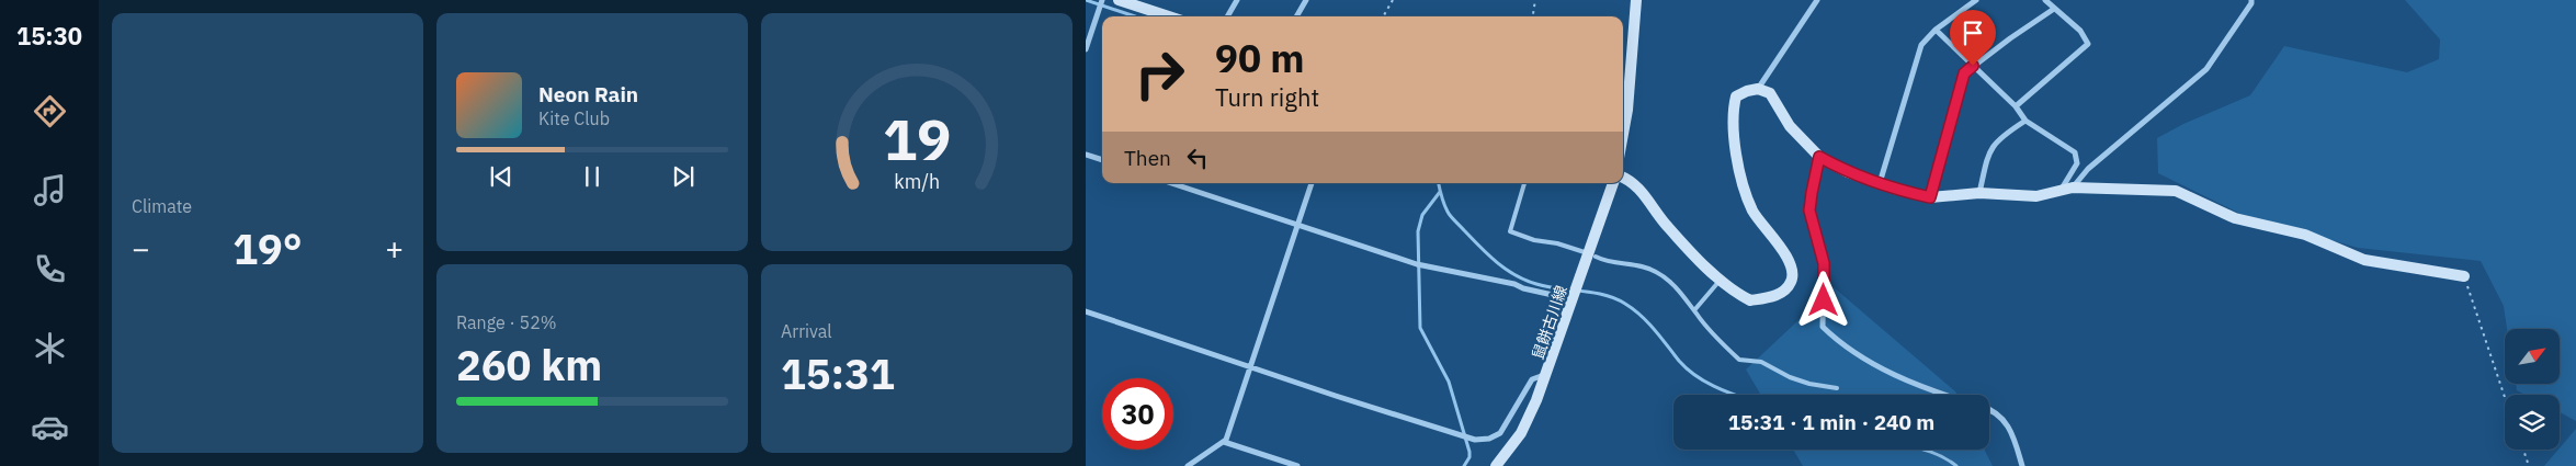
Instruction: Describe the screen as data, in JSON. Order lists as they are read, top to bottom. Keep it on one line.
{"streets":{"street":["鼠餅古川線"]},"north":"top right","page":{"tabs":"15:30","tile":["Climate",["Range · 52%","260 km"],["Arrival","15:31"]],"turn":["90 m","Turn right"],"song":["Neon Rain","Kite Club"],"then":"Then","heat":["−","19°","+"],"limit":"30","trip":"15:31 · 1 min · 240 m","gauge":["19","km/h"]}}
